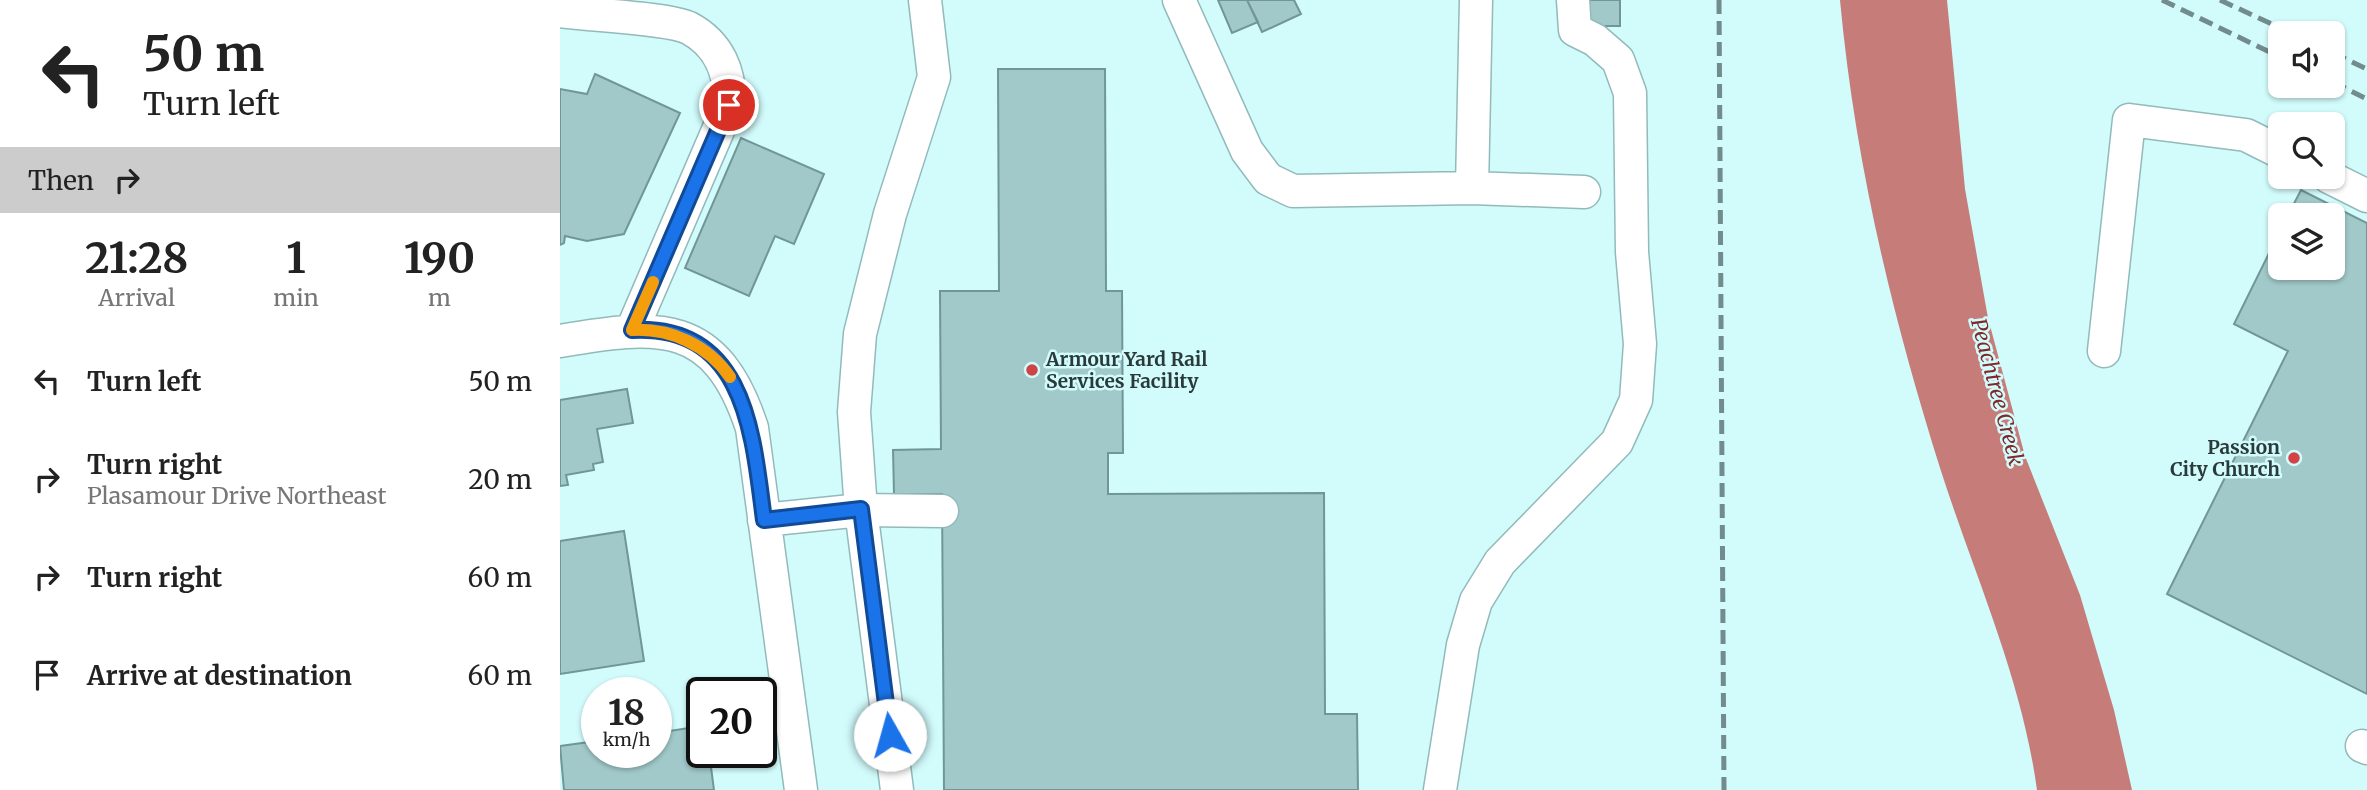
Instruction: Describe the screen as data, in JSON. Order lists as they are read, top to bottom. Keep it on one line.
{"water":["Peachtree Creek"],"places":["Armour Yard Rail Services Facility","Passion City Church"],"page":{"turn":["50 m","Turn left"],"then":"Then","eta":["21:28","Arrival","1","min","190","m"],"list":[{"name":"Turn left","value":"50 m"},{"name":"Turn right","note":"Plasamour Drive Northeast","value":"20 m"},{"name":"Turn right","value":"60 m"},{"name":"Arrive at destination","value":"60 m"}],"speed":"18 km/h","limit":"20"}}
